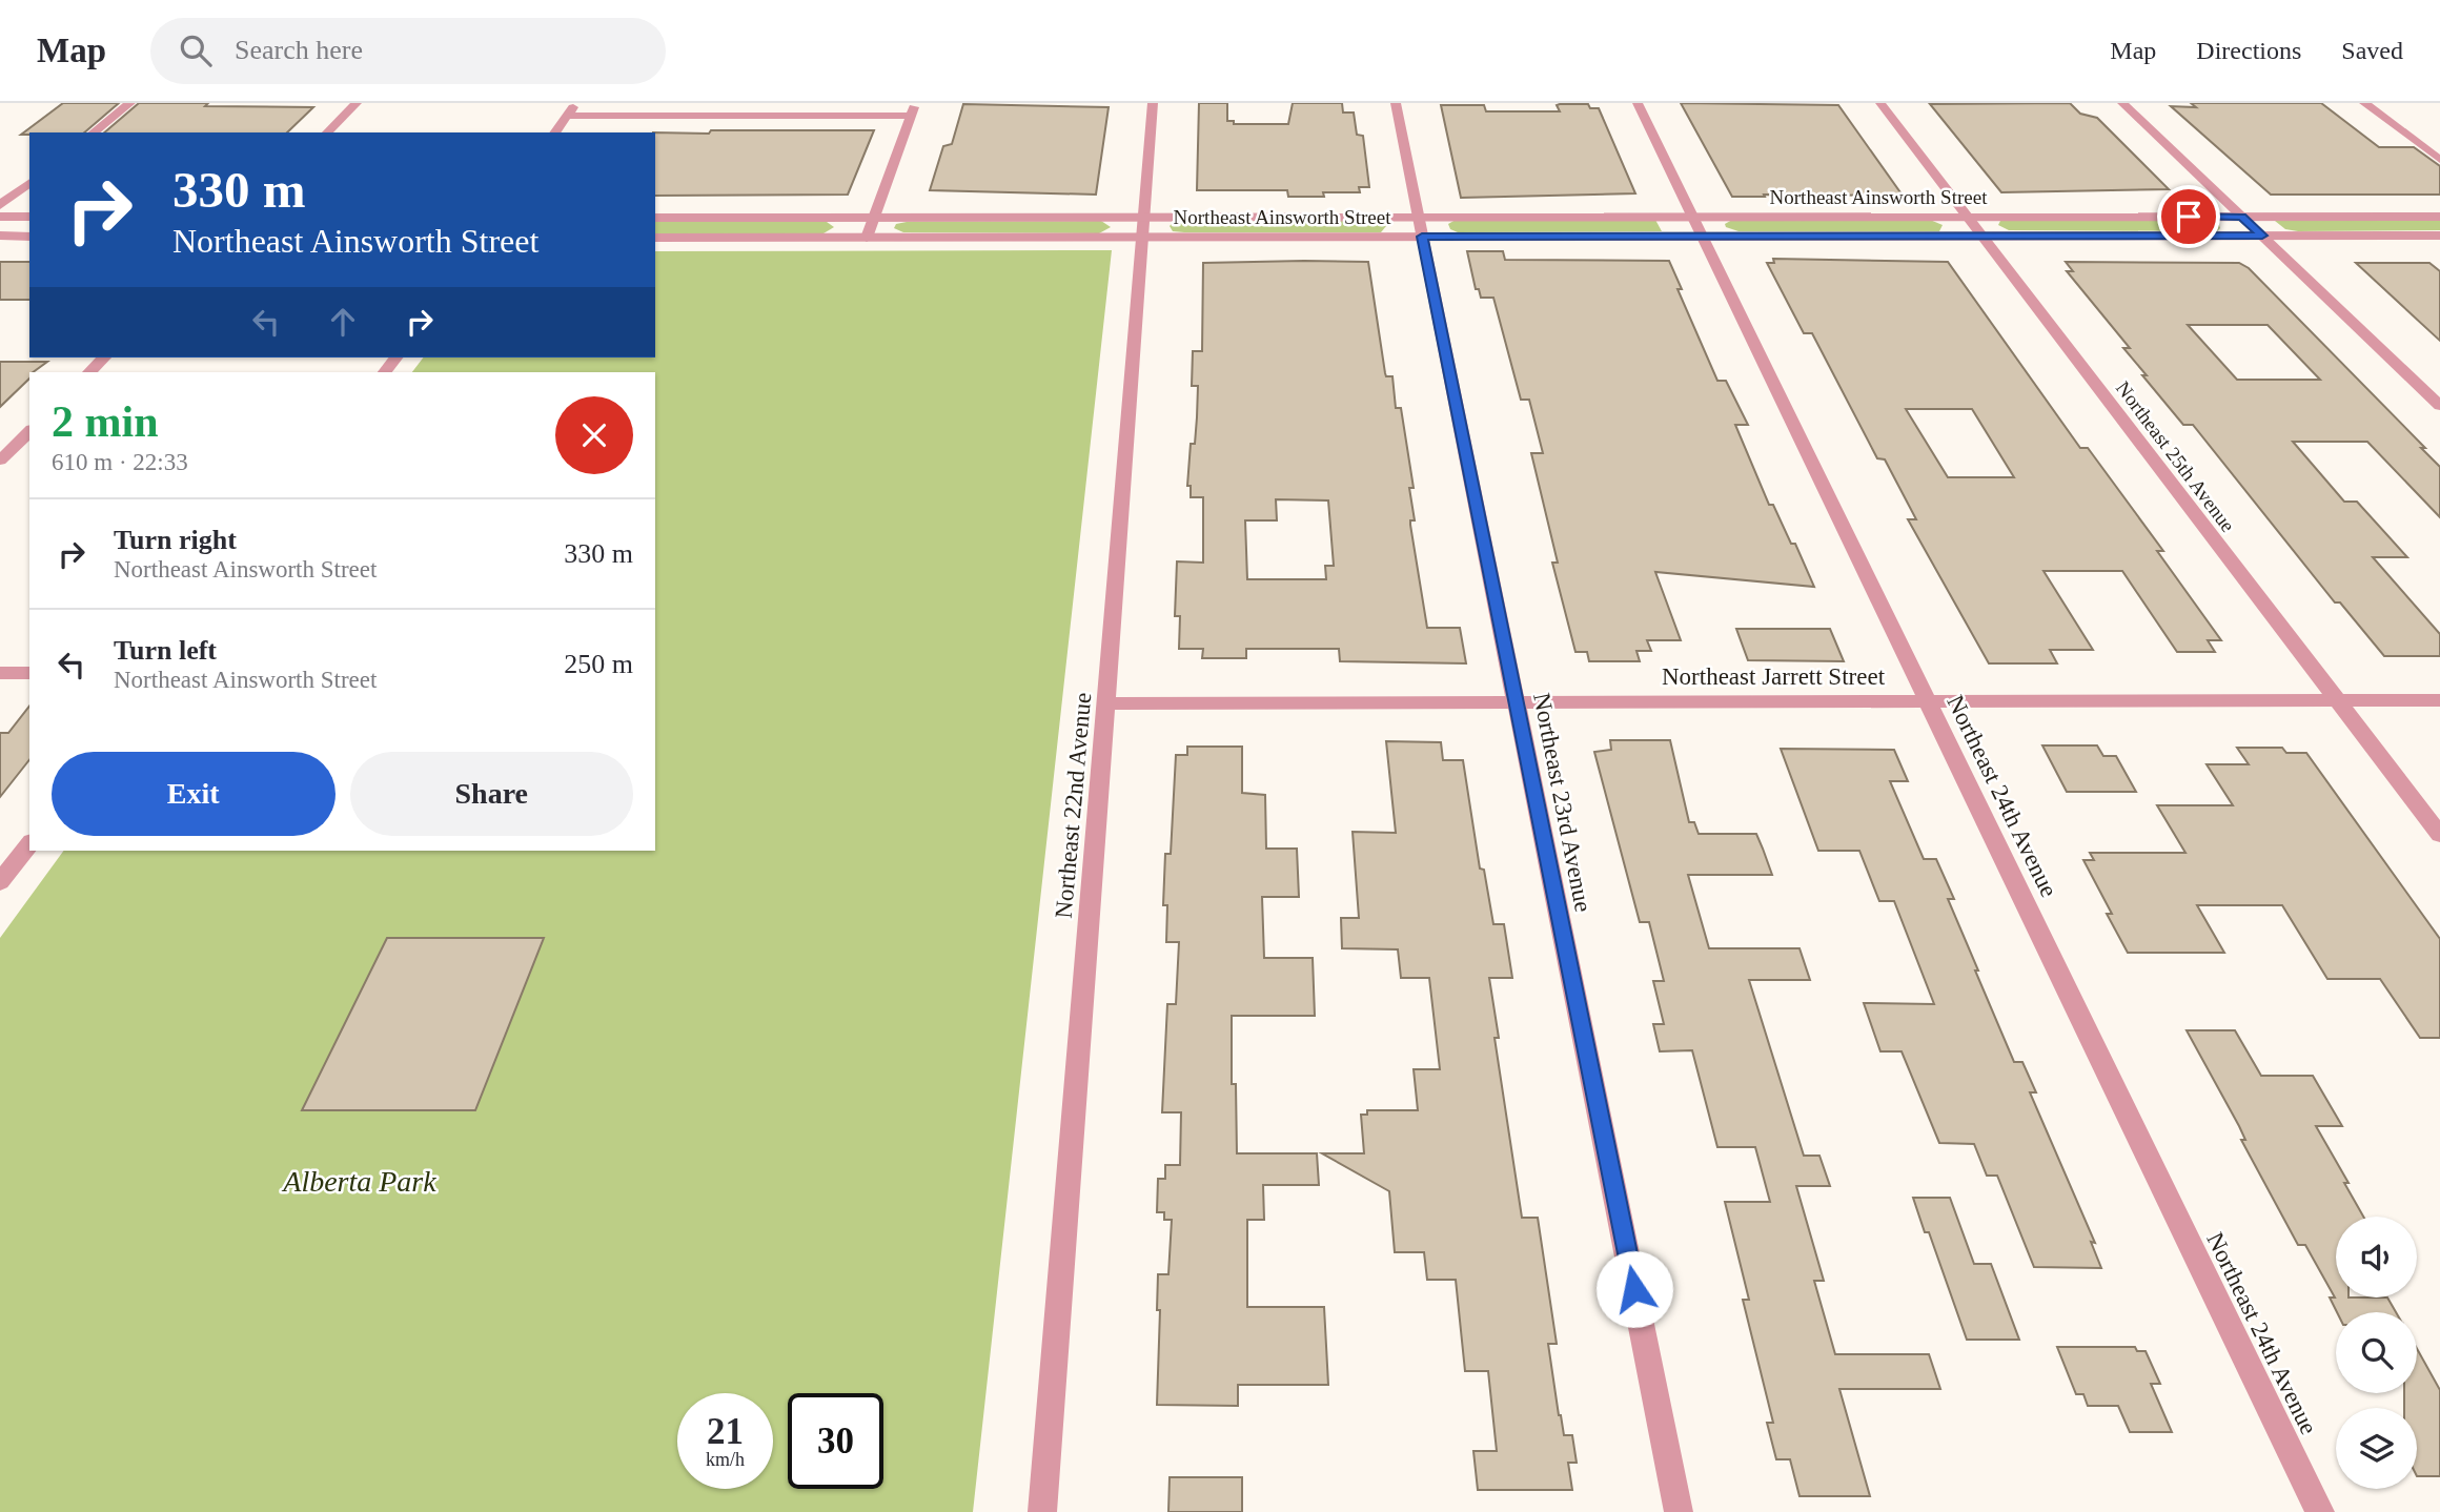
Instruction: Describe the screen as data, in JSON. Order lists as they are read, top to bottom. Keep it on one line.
{"streets":{"street":["Northeast Ainsworth Street","Northeast 25th Avenue","Northeast Jarrett Street","Northeast 24th Avenue","Northeast 23rd Avenue","Northeast 22nd Avenue"]},"crossings":[["Northeast Ainsworth Street","Northeast 25th Avenue"],["Northeast Ainsworth Street","Northeast 24th Avenue"],["Northeast Ainsworth Street","Northeast 23rd Avenue"],["Northeast Ainsworth Street","Northeast 22nd Avenue"],["Northeast 25th Avenue","Northeast Jarrett Street"],["Northeast Jarrett Street","Northeast 24th Avenue"],["Northeast Jarrett Street","Northeast 23rd Avenue"],["Northeast Jarrett Street","Northeast 22nd Avenue"]],"parks":["Alberta Park"],"page":{"header":"Map","search":"Search here","nav":["Map","Directions","Saved"],"turn":["330 m","Northeast Ainsworth Street"],"heading":["2 min","610 m · 22:33"],"list":[{"name":"Turn right","note":"Northeast Ainsworth Street","value":"330 m"},{"name":"Turn left","note":"Northeast Ainsworth Street","value":"250 m"}],"buttons":["Exit","Share"],"speed":"21 km/h","limit":"30"}}
